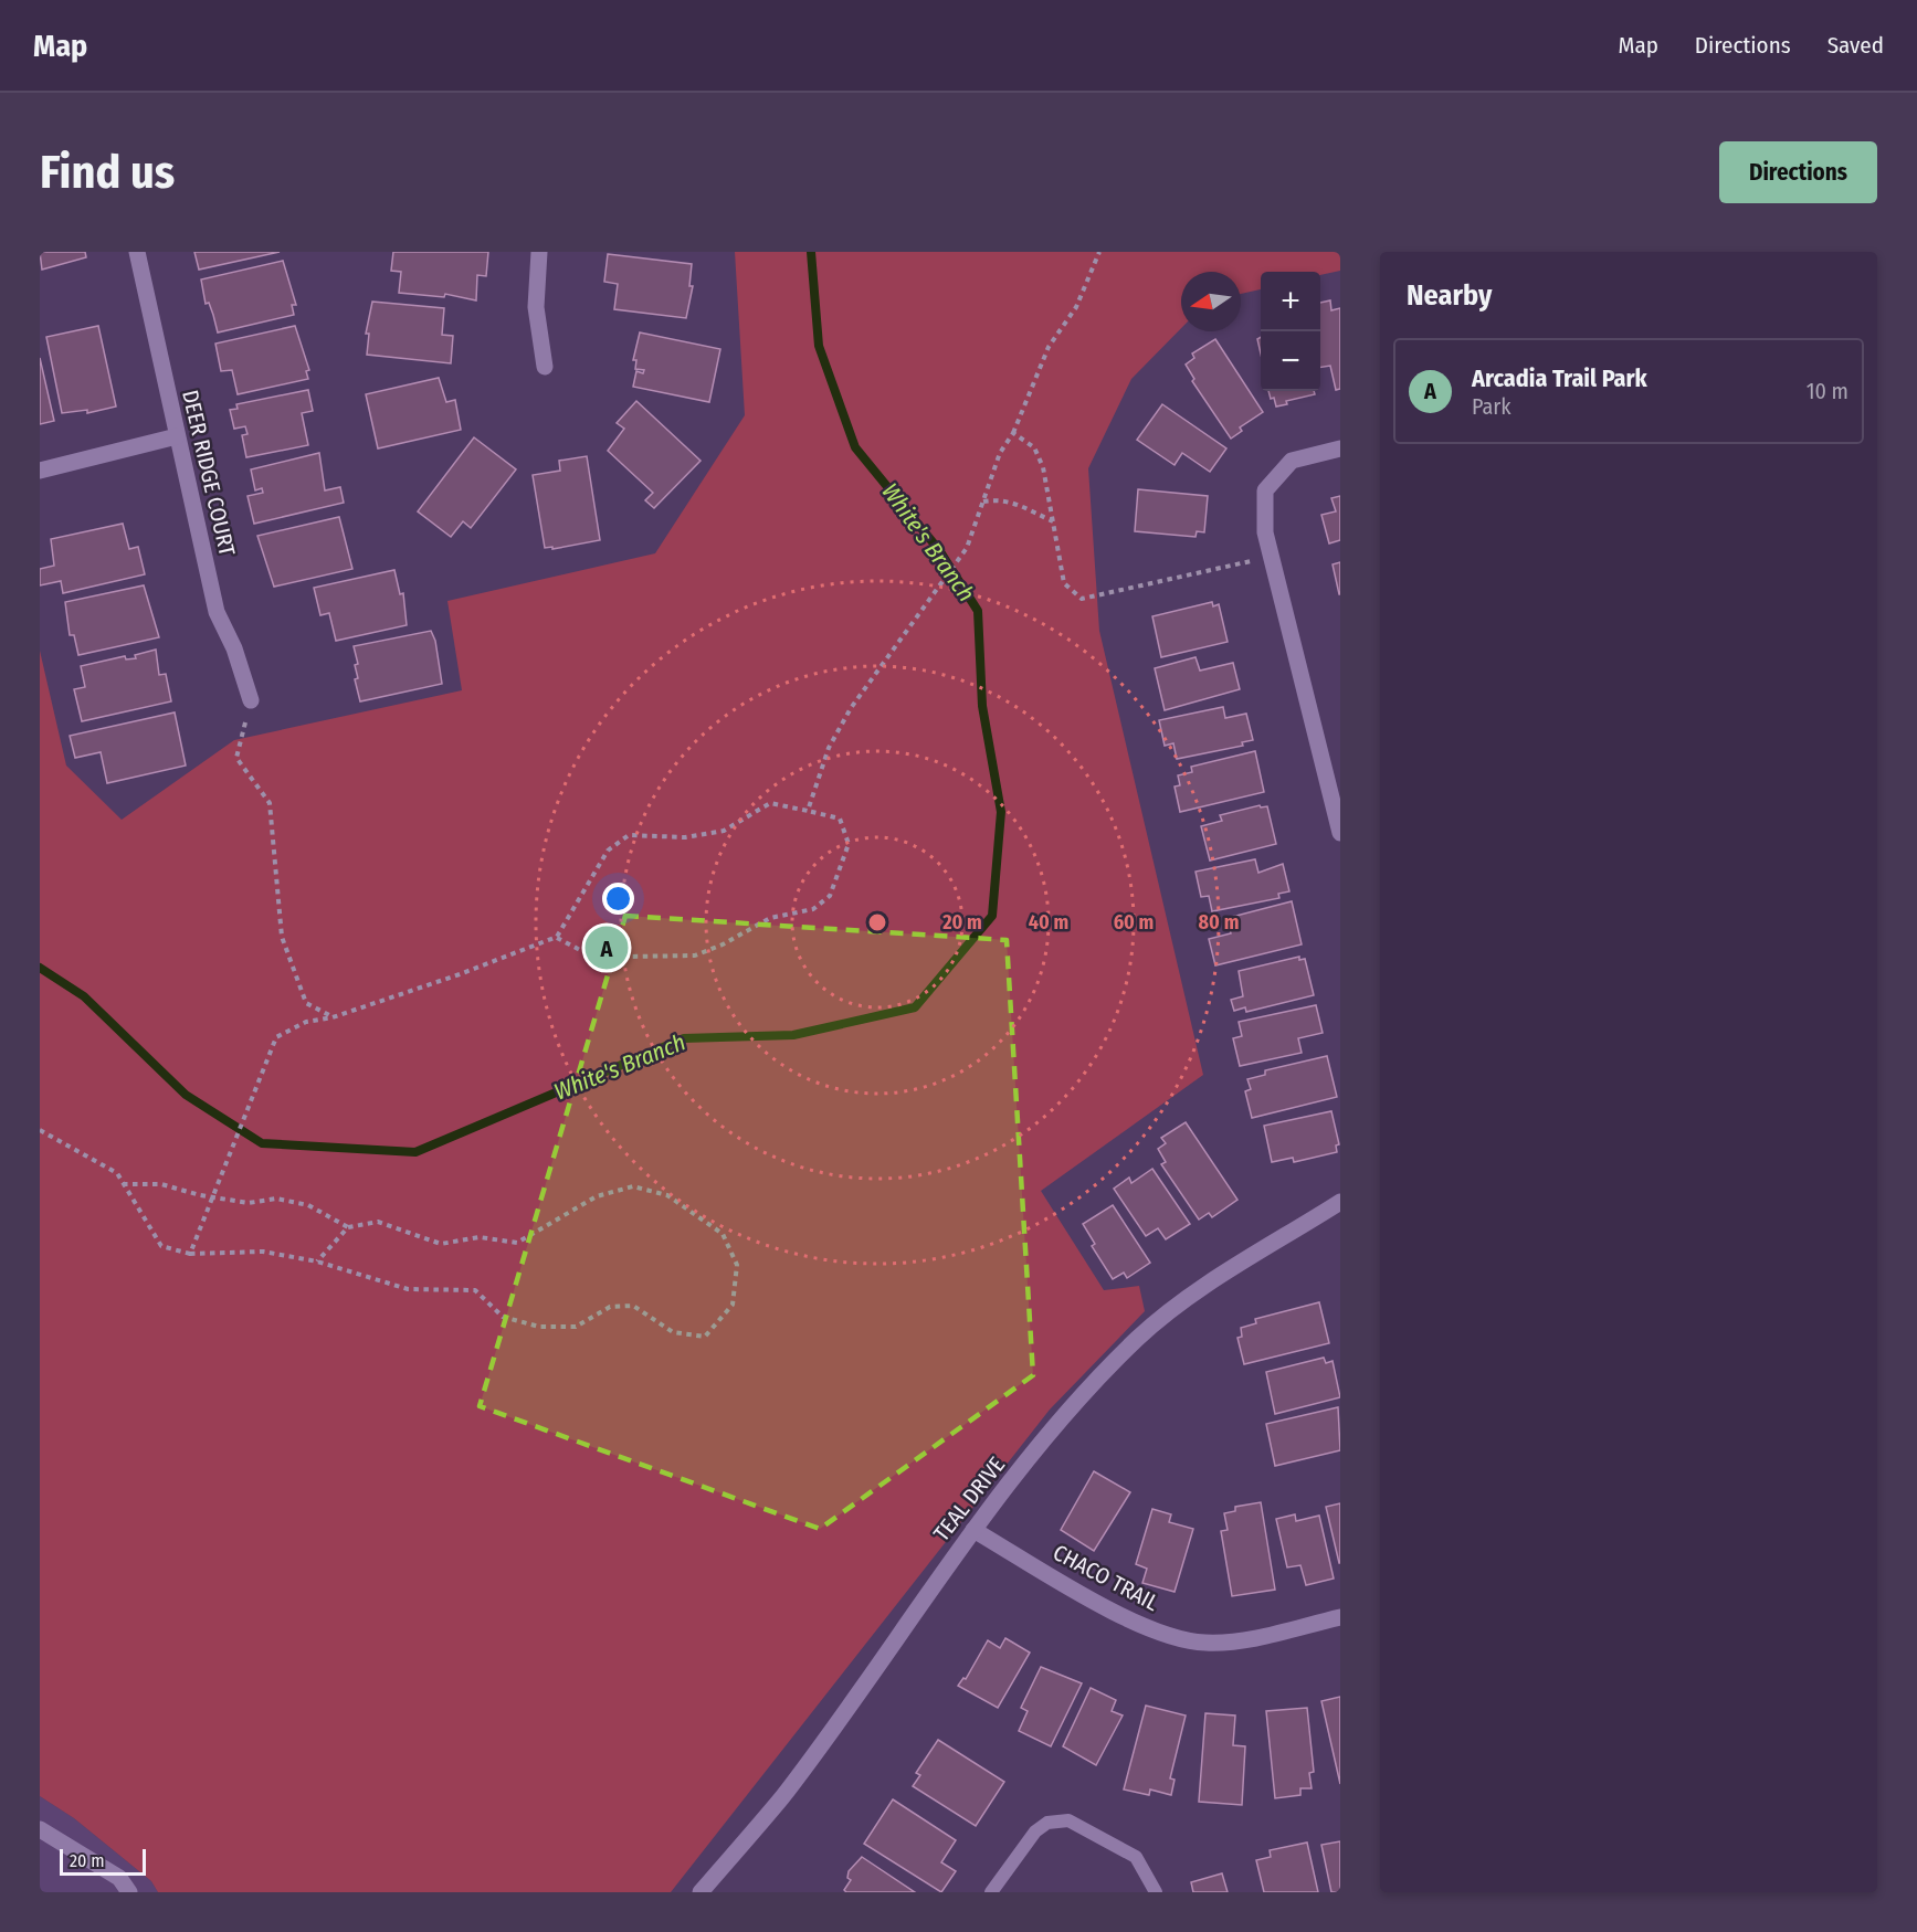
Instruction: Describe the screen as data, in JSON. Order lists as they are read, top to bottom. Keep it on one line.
{"streets":{"street":["DEER RIDGE COURT","TEAL DRIVE","CHACO TRAIL"]},"crossings":[["TEAL DRIVE","CHACO TRAIL"]],"water":["White's Branch"],"scale_bar":"20 m","north":"left","page":{"header":"Map","nav":["Map","Directions","Saved"],"buttons":"Directions","title":"Find us","heading":"Nearby","map_buttons":["+","−"],"list":[{"mark":"A","name":"Arcadia Trail Park","note":"Park","value":"10 m"}],"pins":"A","scale":"20 m"},"rings":["20 m","40 m","60 m","80 m"]}
